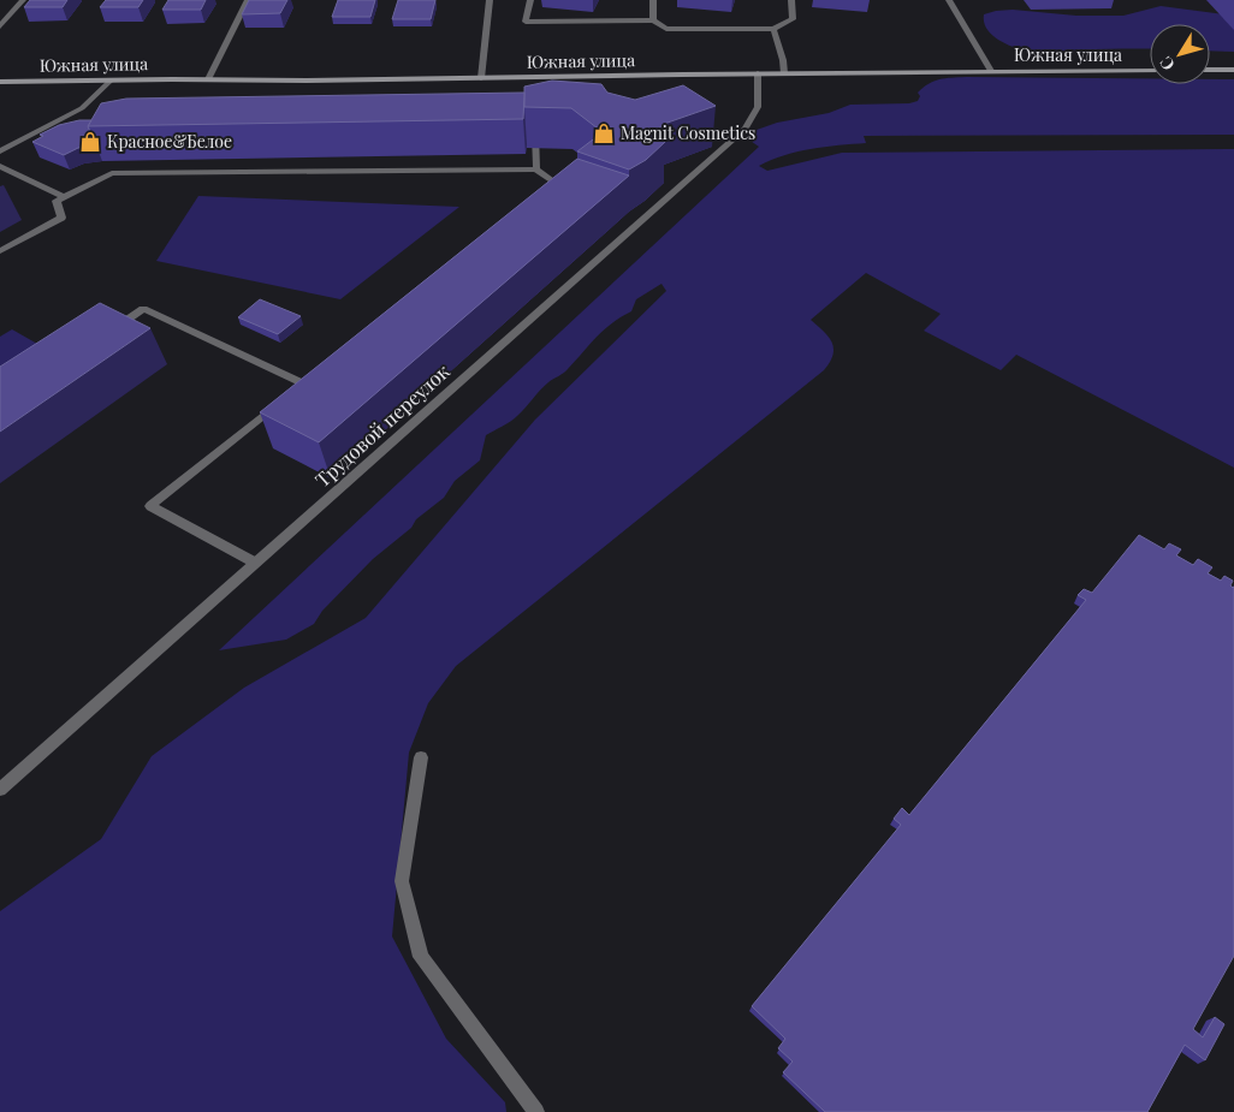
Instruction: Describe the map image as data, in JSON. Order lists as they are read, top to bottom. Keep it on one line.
{"streets":{"street":["Южная улица","Трудовой переулок"]},"crossings":[["Южная улица","Трудовой переулок"]],"places":{"shop":["Magnit Cosmetics","Красное&Белое"]},"north":"bottom left"}
